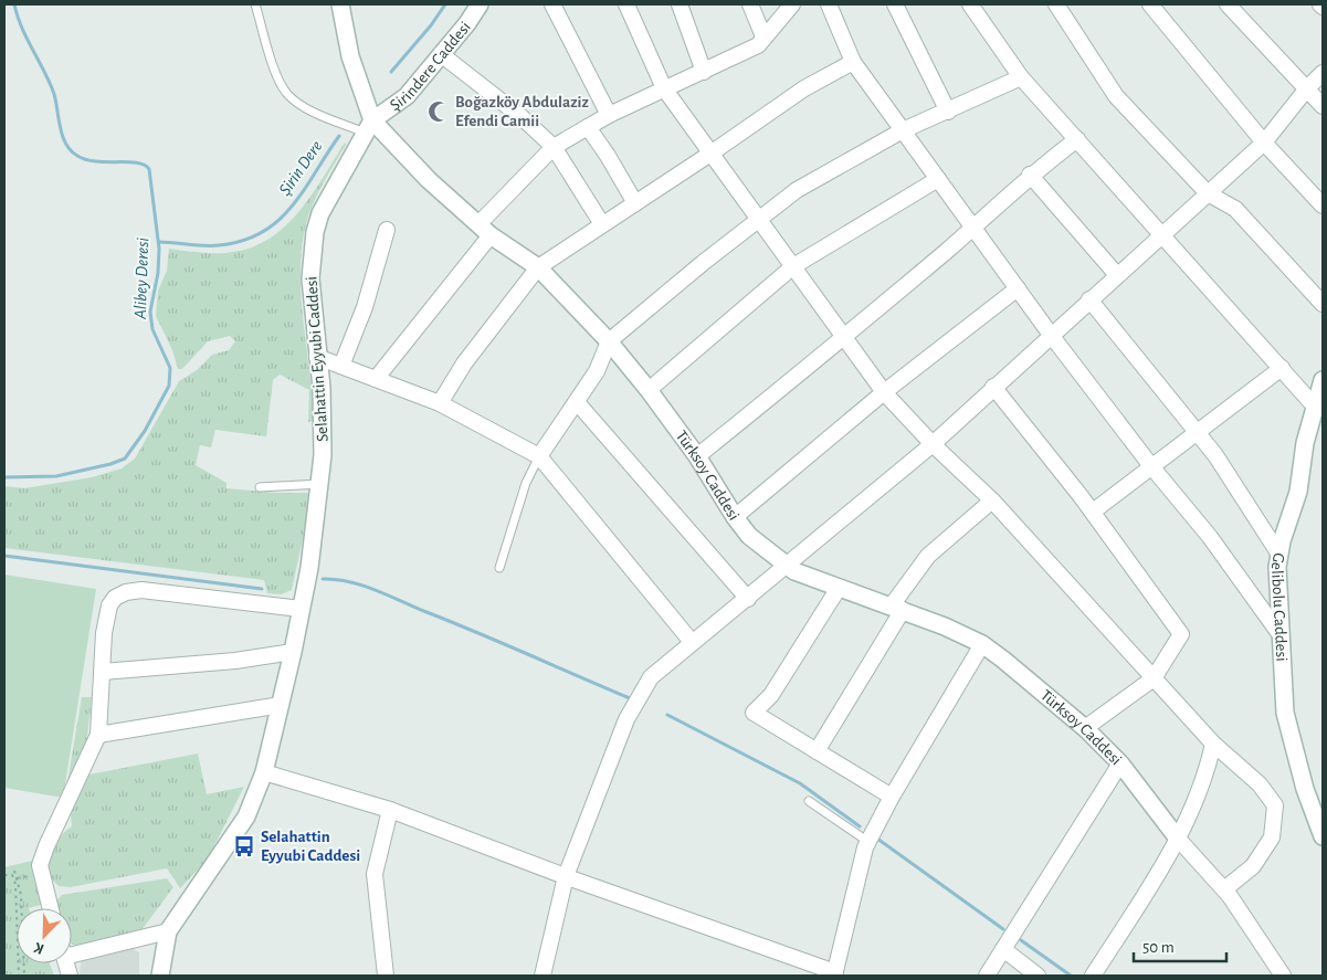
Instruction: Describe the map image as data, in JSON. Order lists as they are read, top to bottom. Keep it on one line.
{"streets":{"street":["Şirindere Caddesi","Selahattin Eyyubi Caddesi","Türksoy Caddesi","Gelibolu Caddesi"]},"crossings":[["Şirindere Caddesi","Selahattin Eyyubi Caddesi"],["Şirindere Caddesi","Türksoy Caddesi"],["Selahattin Eyyubi Caddesi","Türksoy Caddesi"]],"water":["Şirin Dere","Alibey Deresi"],"places":{"mosque":["Boğazköy Abdulaziz Efendi Camii"],"bus stop":["Selahattin Eyyubi Caddesi"]},"scale_bar":"50 m","north":"bottom left"}
